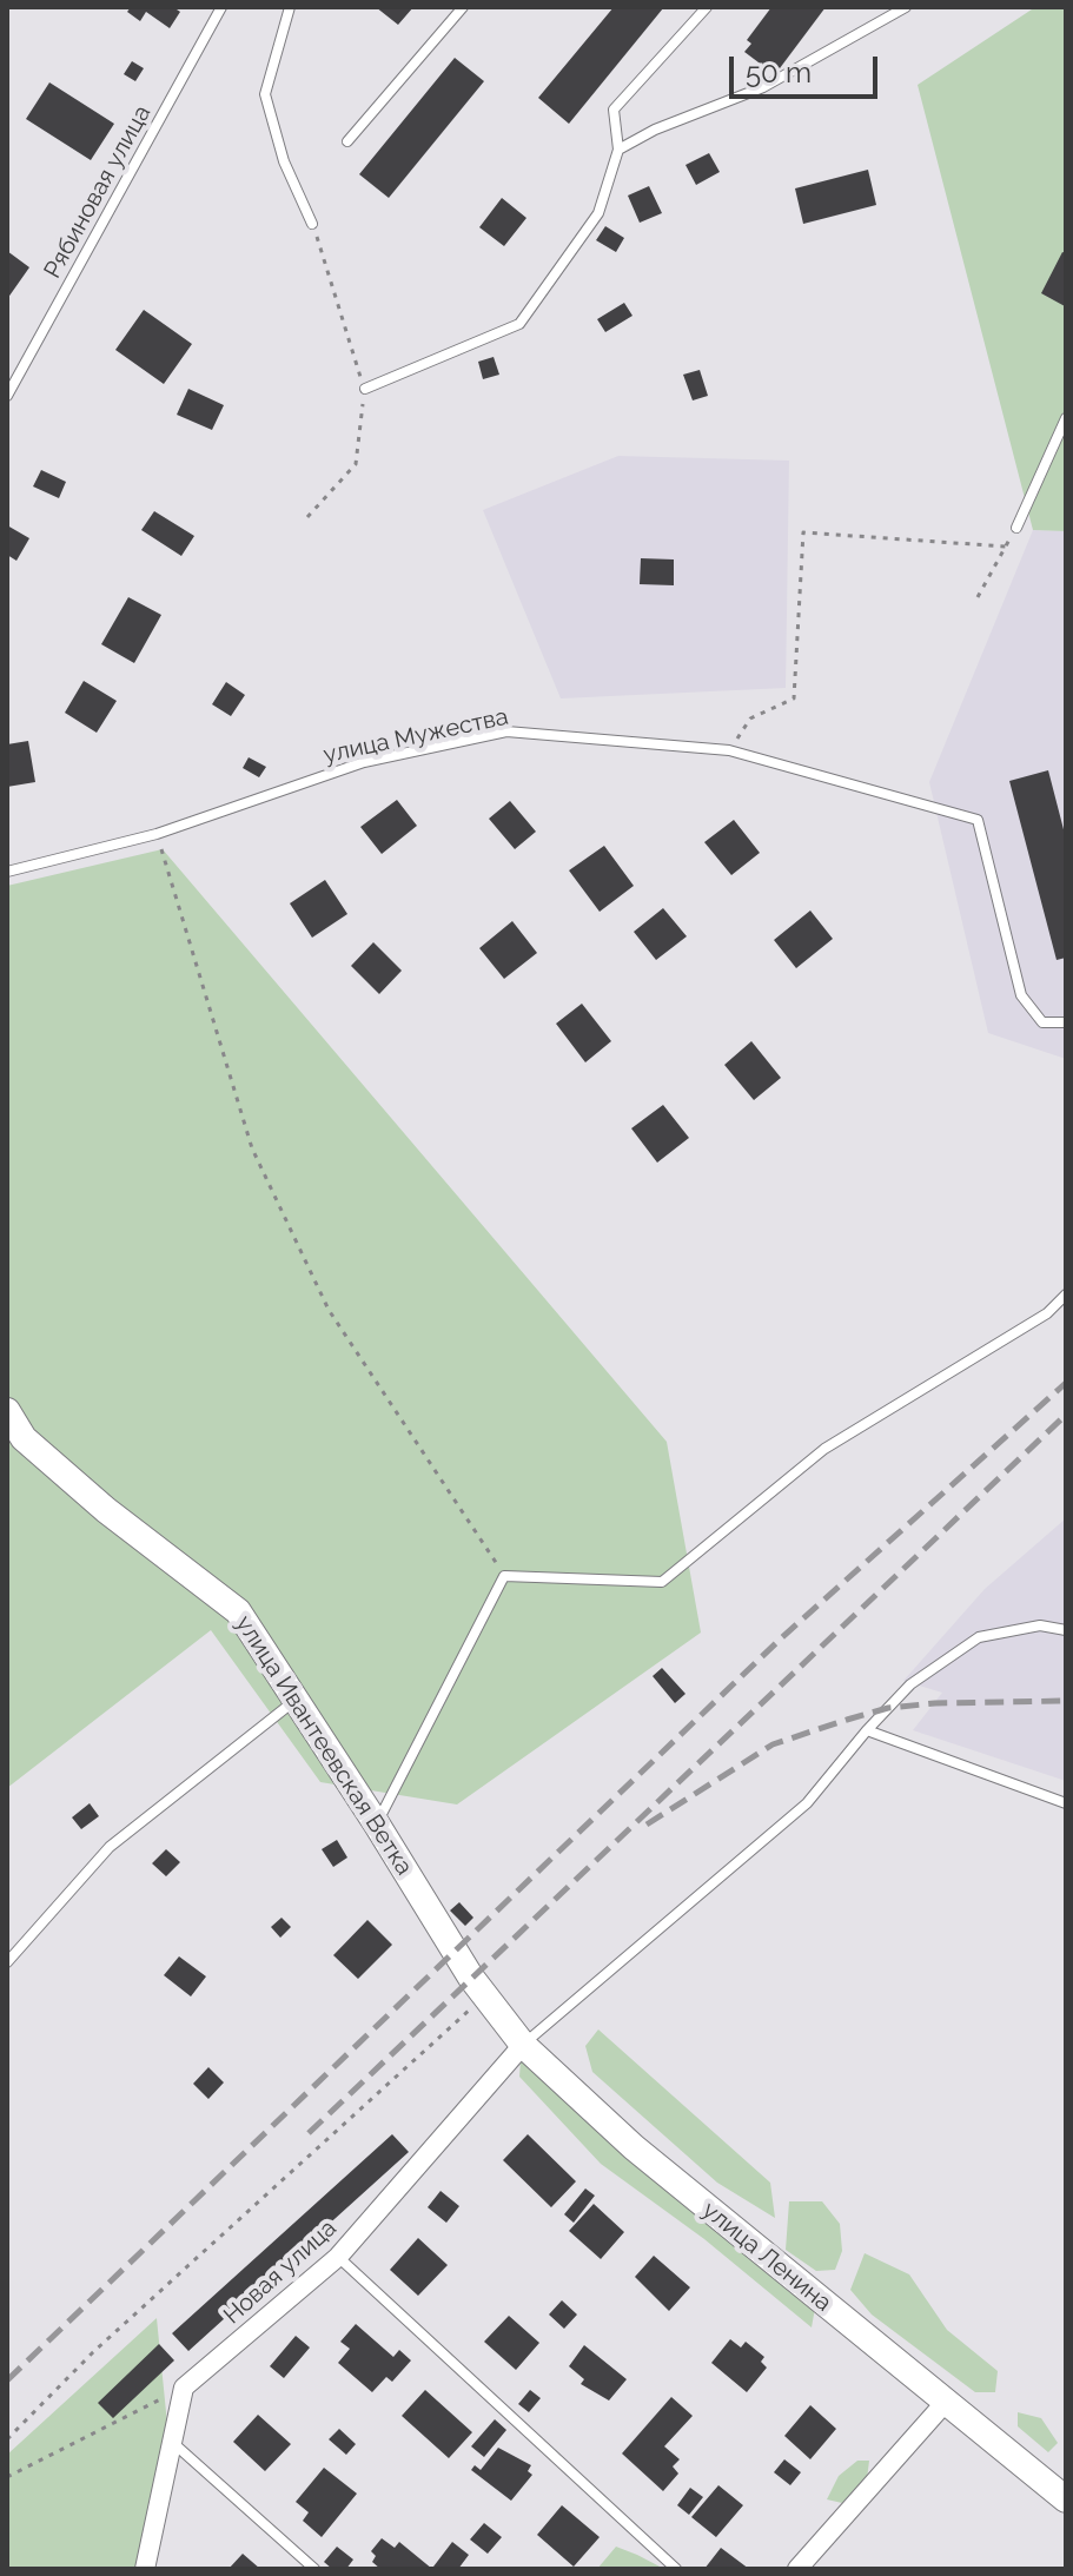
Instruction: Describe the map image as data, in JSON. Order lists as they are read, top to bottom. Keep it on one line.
{"streets":{"main road":["улица Ивантеевская Ветка","улица Ленина"],"street":["Новая улица"],"lane":["Рябиновая улица","улица Мужества"]},"crossings":[["улица Ивантеевская Ветка","улица Ленина"],["улица Ленина","Новая улица"]],"scale_bar":"50 m"}
